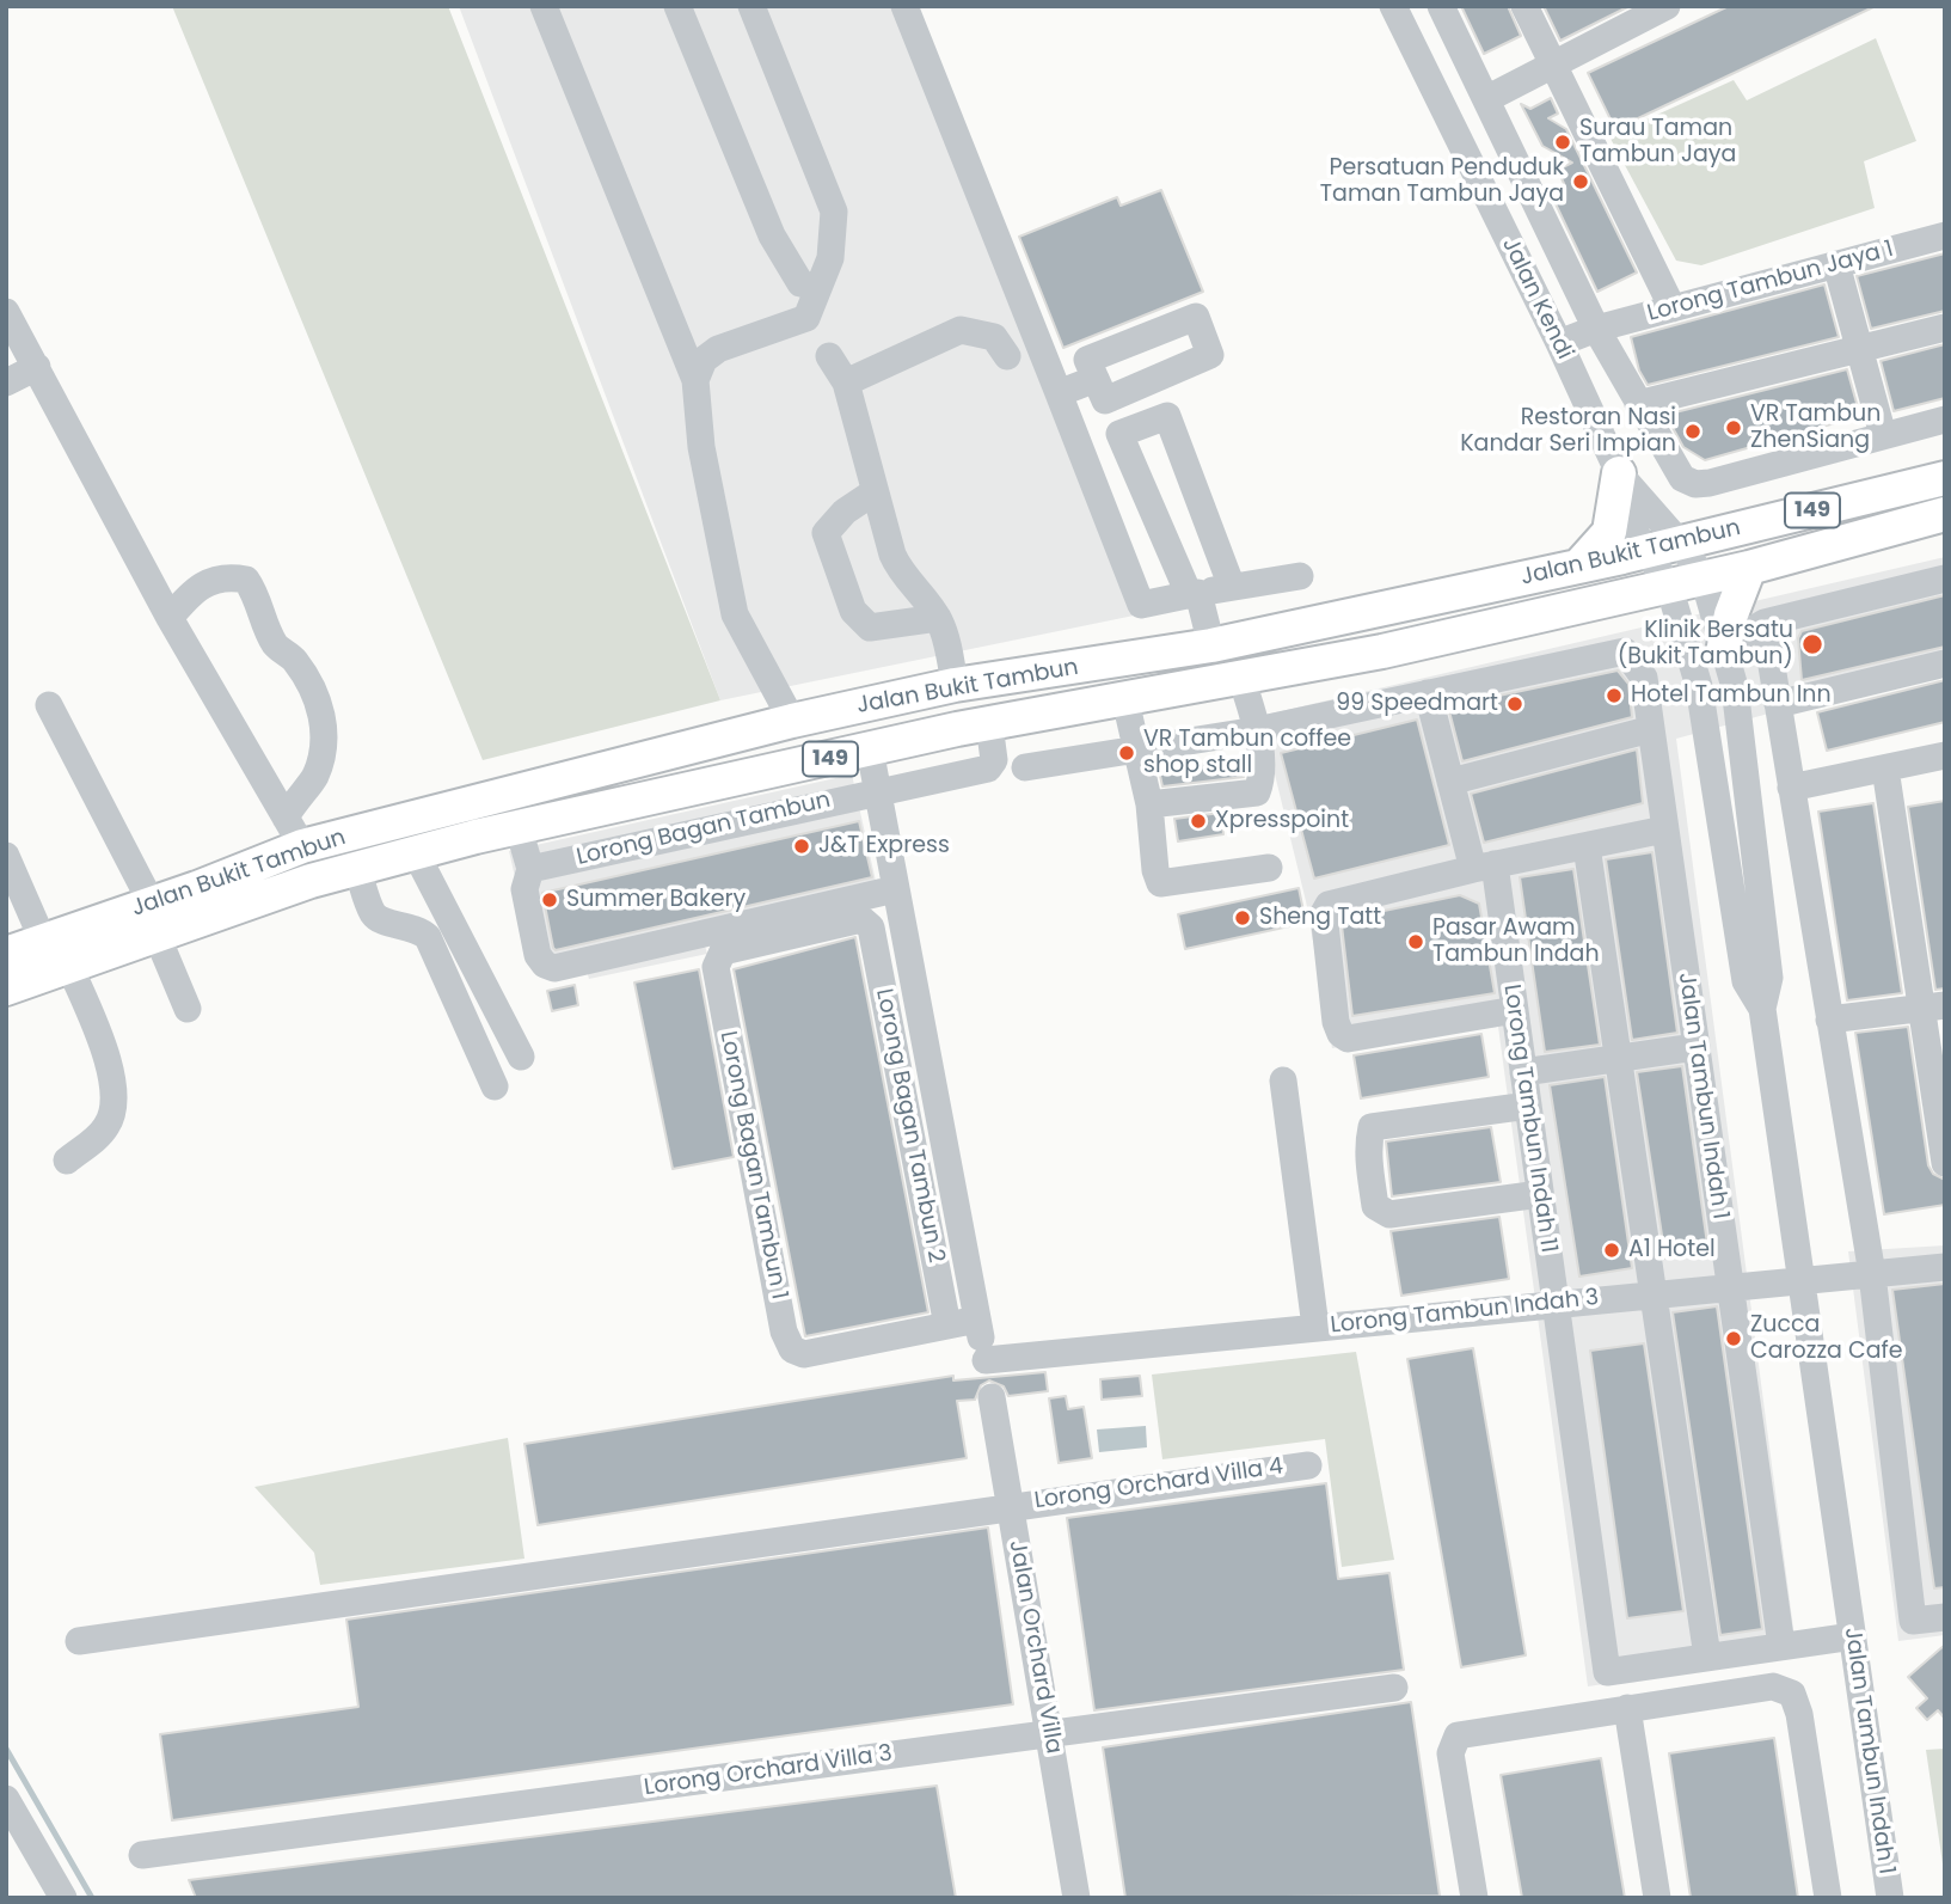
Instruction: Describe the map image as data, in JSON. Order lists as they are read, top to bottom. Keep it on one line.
{"streets":{"main road":["149","Jalan Bukit Tambun"],"street":["Lorong Tambun Jaya 1","Jalan Kendi","Lorong Bagan Tambun","Jalan Tambun Indah 1","Lorong Tambun Indah 11","Lorong Bagan Tambun 2","Lorong Bagan Tambun 1","Lorong Tambun Indah 3","Lorong Orchard Villa 4","Jalan Orchard Villa","Lorong Orchard Villa 3"]},"crossings":[["Lorong Tambun Jaya 1","Jalan Kendi"],["Jalan Kendi","Jalan Bukit Tambun"],["Jalan Kendi","Jalan Tambun Indah 1"],["Jalan Bukit Tambun","Lorong Bagan Tambun"],["Jalan Bukit Tambun","Jalan Tambun Indah 1"],["Jalan Bukit Tambun","Jalan Orchard Villa"],["Lorong Bagan Tambun","Jalan Orchard Villa"],["Jalan Tambun Indah 1","Lorong Tambun Indah 11"],["Jalan Tambun Indah 1","Lorong Tambun Indah 3"],["Lorong Tambun Indah 11","Lorong Tambun Indah 3"],["Lorong Bagan Tambun 2","Lorong Bagan Tambun 1"],["Lorong Tambun Indah 3","Jalan Orchard Villa"],["Lorong Orchard Villa 4","Jalan Orchard Villa"],["Jalan Orchard Villa","Lorong Orchard Villa 3"]],"places":["Surau Taman Tambun Jaya","Persatuan Penduduk Taman Tambun Jaya","VR Tambun ZhenSiang","Restoran Nasi Kandar Seri Impian","Klinik Bersatu (Bukit Tambun)","Hotel Tambun Inn","99 Speedmart","VR Tambun coffee shop stall","Xpresspoint","J&T Express","Summer Bakery","Sheng Tatt","Pasar Awam Tambun Indah","A1 Hotel","Zucca Carozza Cafe"]}
